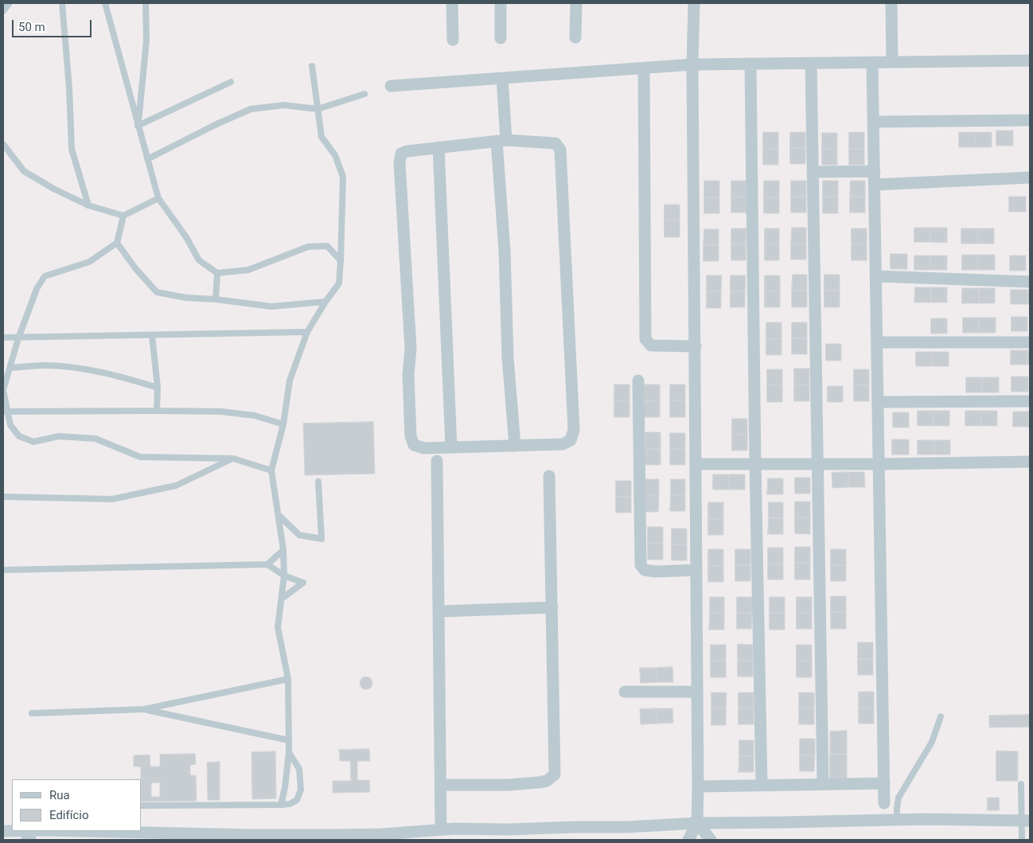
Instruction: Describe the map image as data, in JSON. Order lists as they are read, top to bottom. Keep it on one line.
{"legend":["Rua","Edifício"],"scale_bar":"50 m"}
